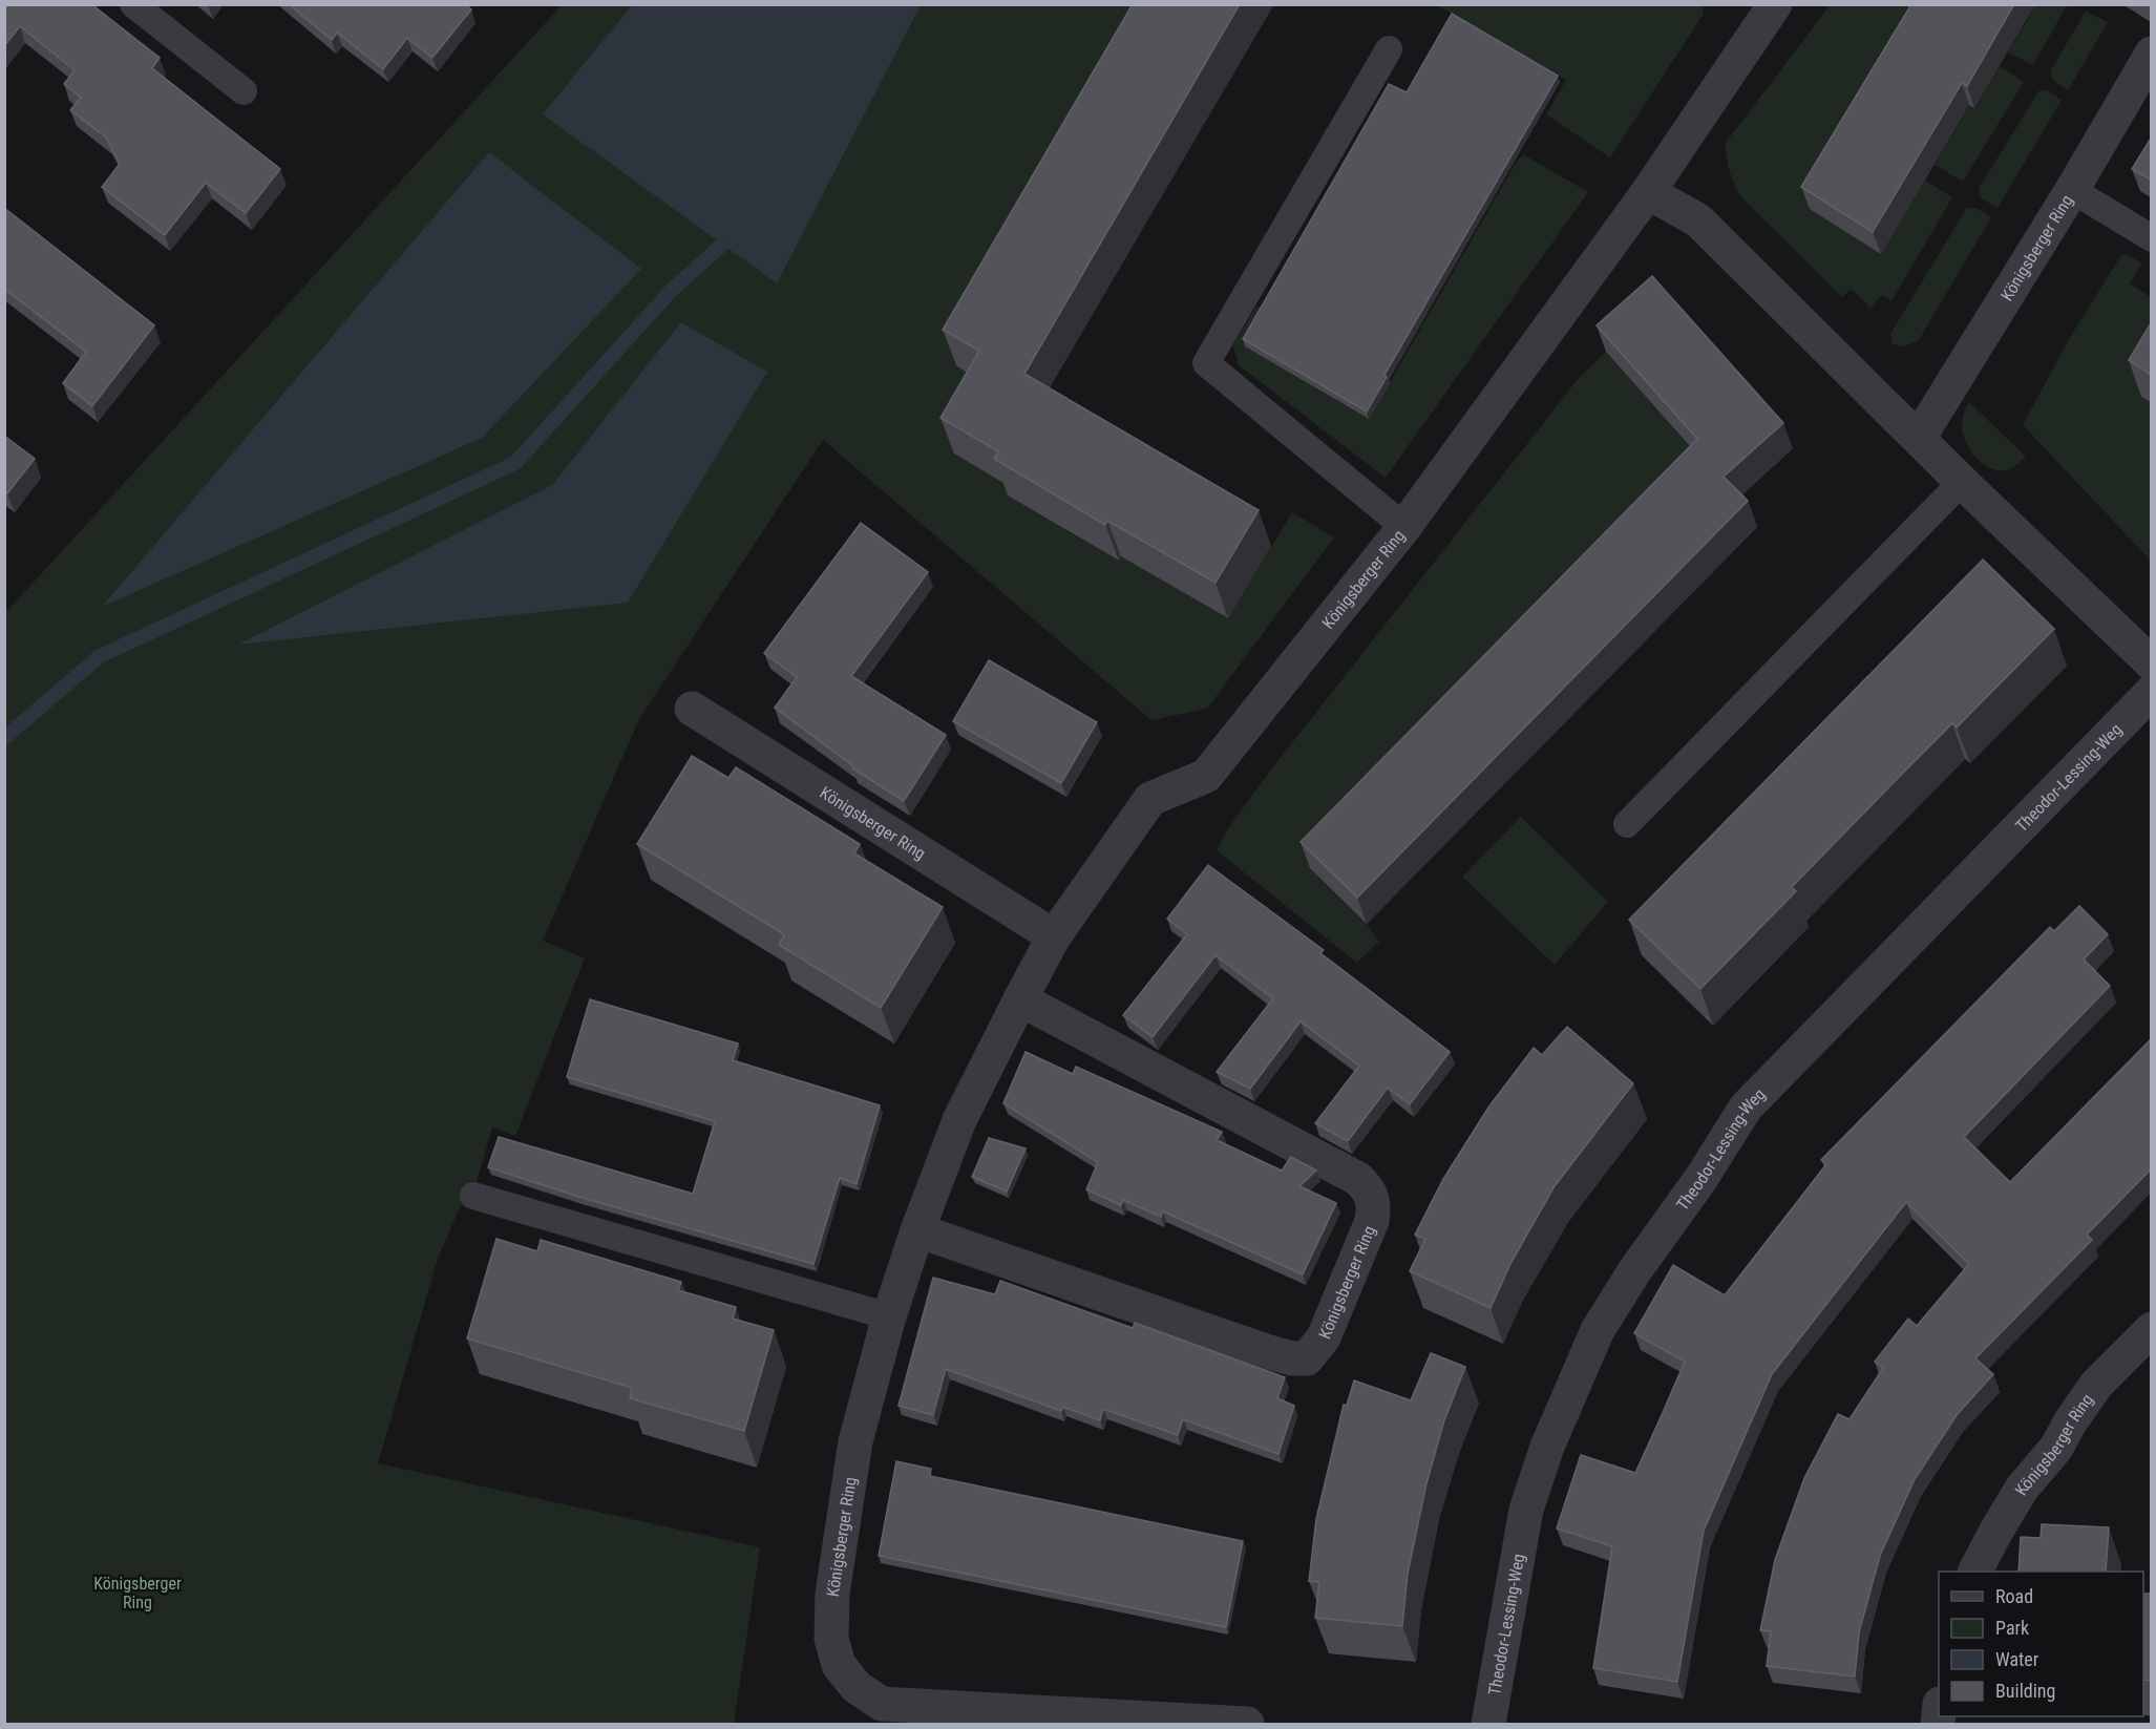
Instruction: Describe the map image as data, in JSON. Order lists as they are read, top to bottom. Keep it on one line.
{"streets":{"street":["Königsberger Ring","Theodor-Lessing-Weg"]},"parks":["Königsberger Ring"],"legend":["Road","Park","Water","Building"]}
